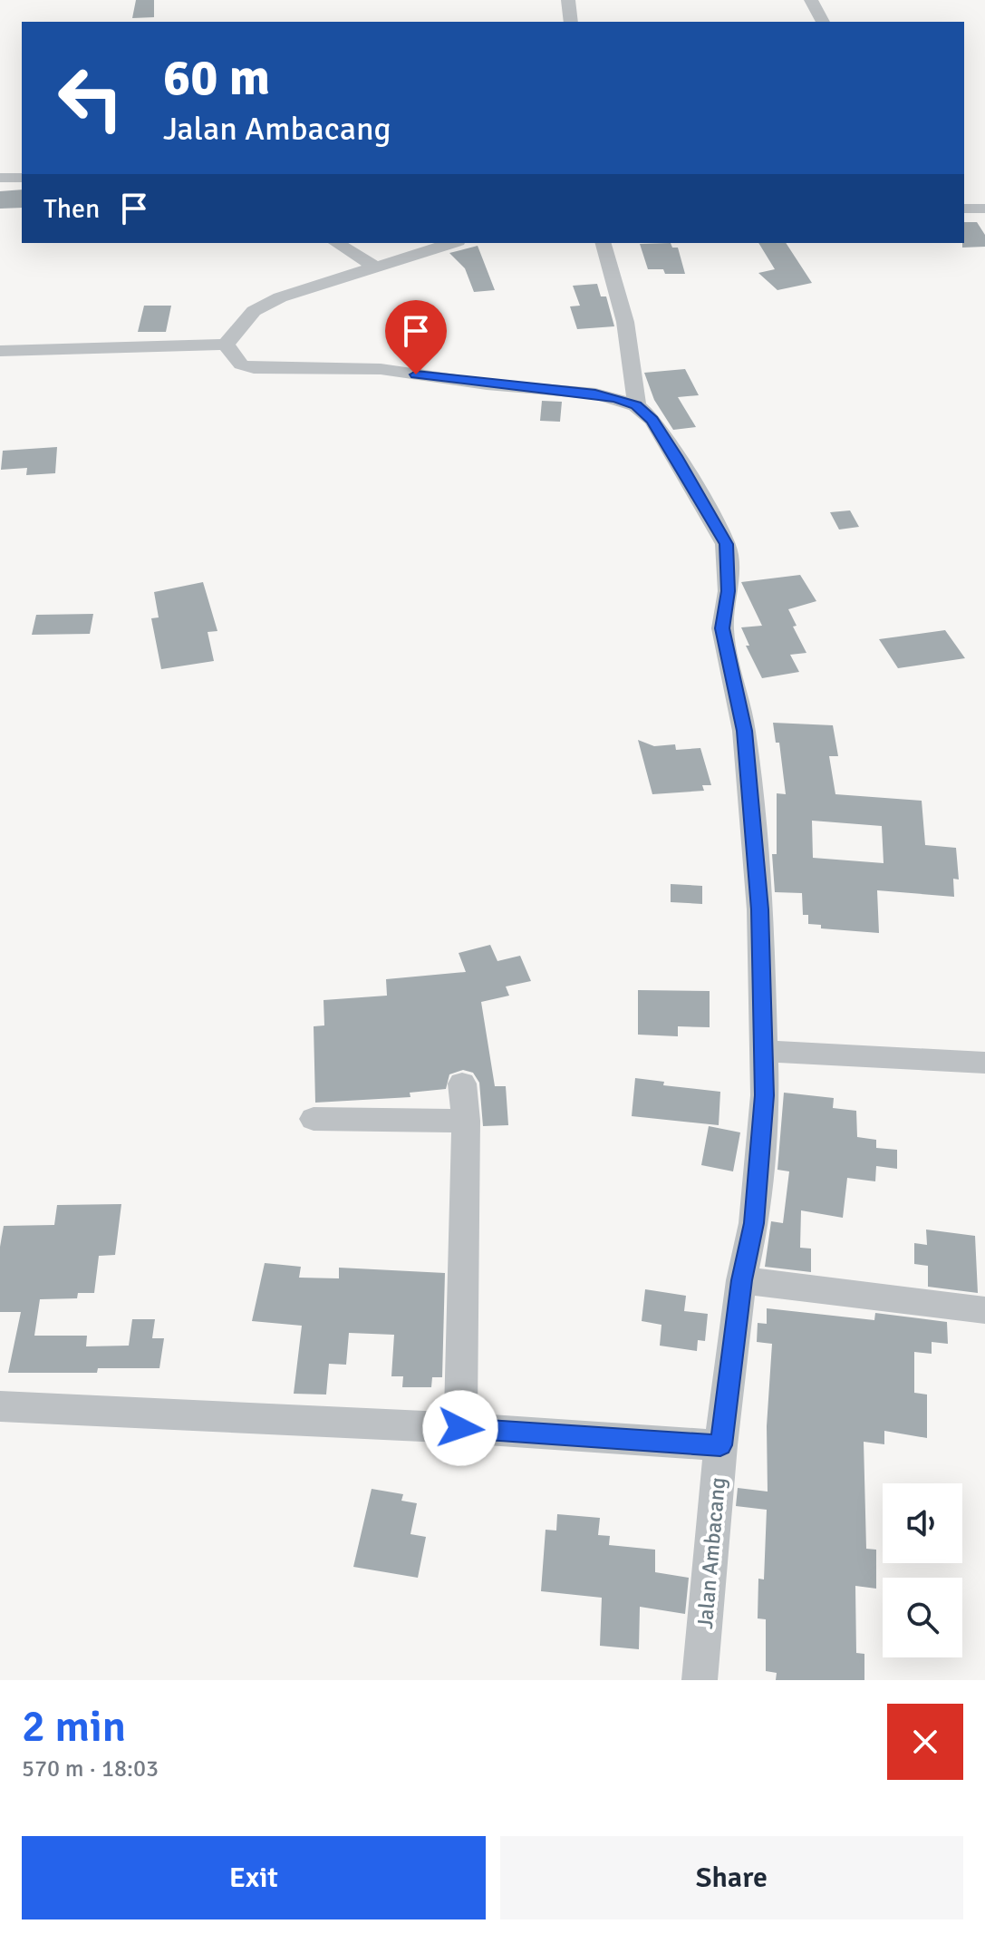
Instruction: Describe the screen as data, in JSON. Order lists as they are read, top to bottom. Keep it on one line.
{"streets":{"street":["Jalan Ambacang"]},"page":{"turn":["60 m","Jalan Ambacang"],"then":"Then","heading":["2 min","570 m · 18:03"],"buttons":["Exit","Share"]}}
